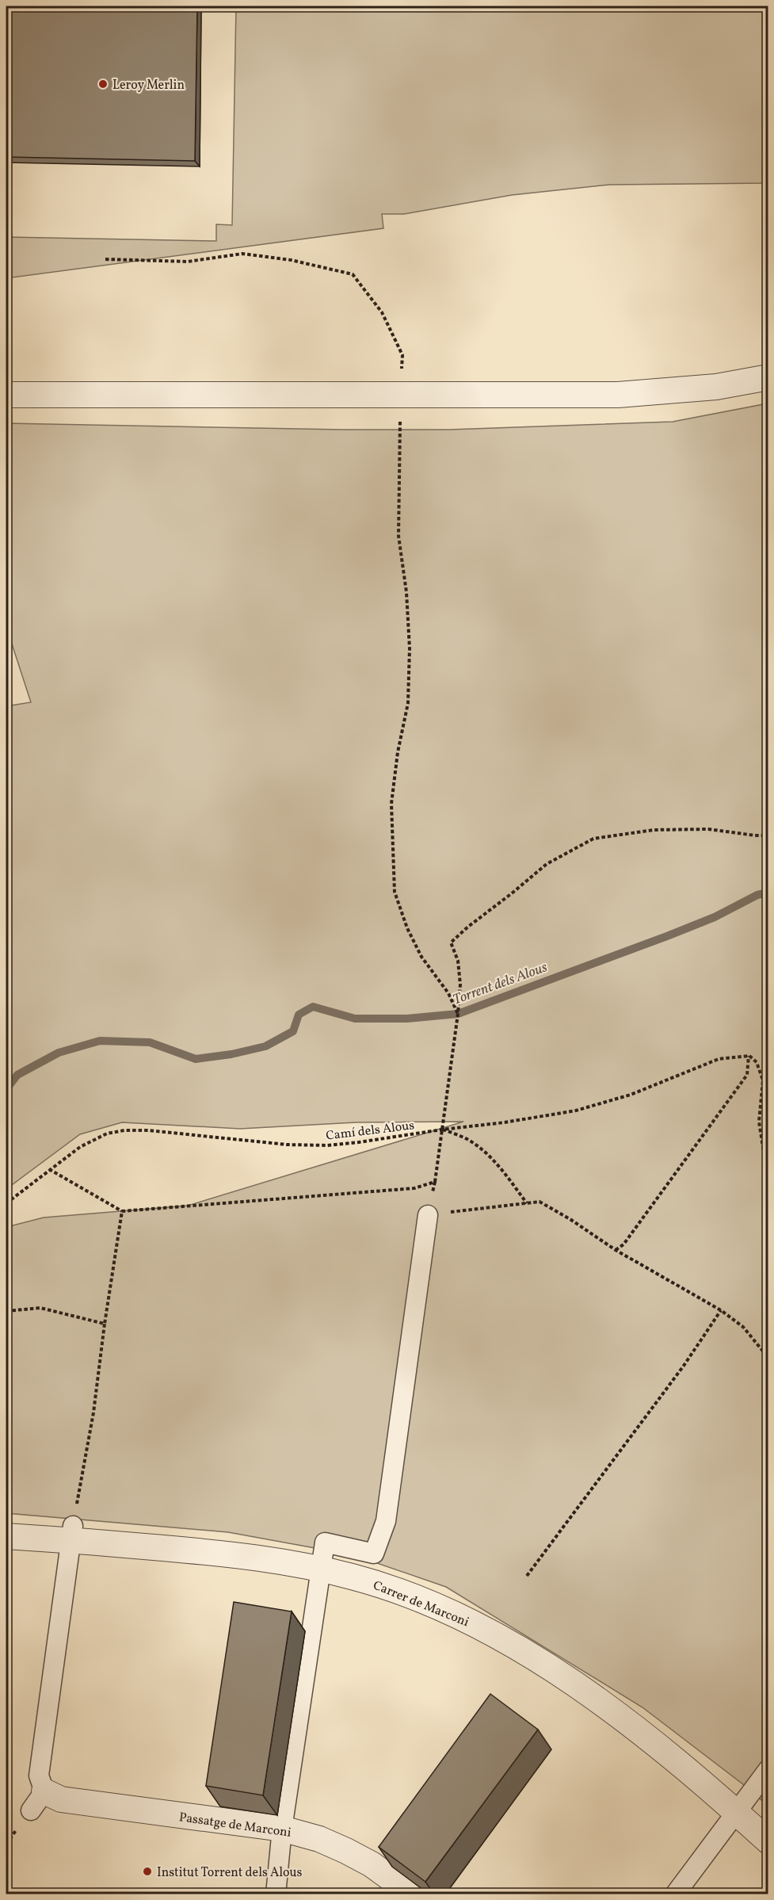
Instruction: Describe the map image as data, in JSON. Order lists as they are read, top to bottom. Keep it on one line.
{"streets":{"street":["Carrer de Marconi","Passatge de Marconi"],"path":["Camí dels Alous"]},"water":["Torrent dels Alous"],"places":["Leroy Merlin","Institut Torrent dels Alous"]}
